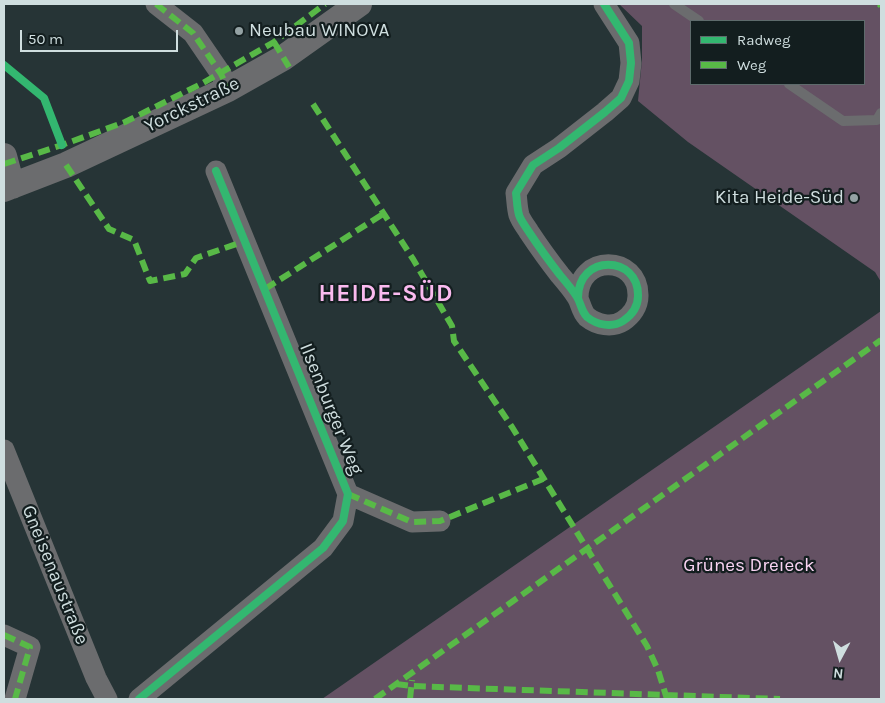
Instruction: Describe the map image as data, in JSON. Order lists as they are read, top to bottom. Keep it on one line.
{"streets":{"street":["Yorckstraße","Ilsenburger Weg","Gneisenaustraße"]},"districts":["HEIDE-SÜD"],"parks":["Grünes Dreieck"],"places":["Neubau WINOVA","Kita Heide-Süd"],"legend":["Radweg","Weg"],"scale_bar":"50 m","north":"bottom"}
